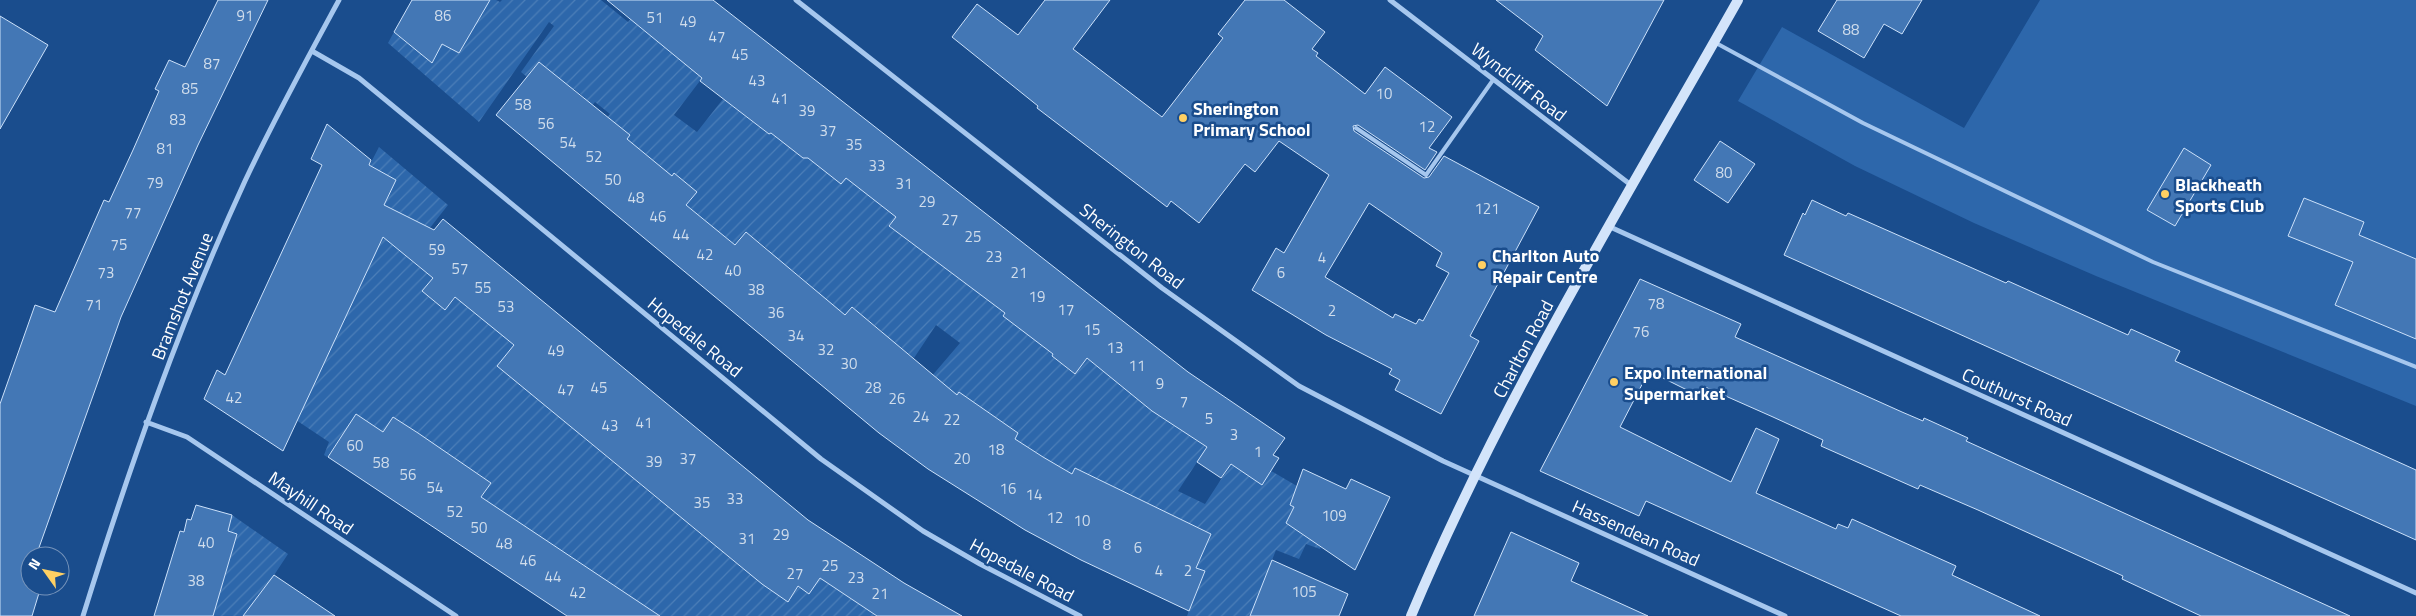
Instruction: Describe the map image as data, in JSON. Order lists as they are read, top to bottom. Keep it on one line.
{"streets":{"main road":["Charlton Road"],"street":["Wyndcliff Road","Sherington Road","Bramshot Avenue","Hopedale Road","Couthurst Road","Mayhill Road","Hassendean Road"]},"crossings":[["Wyndcliff Road","Charlton Road"],["Sherington Road","Charlton Road"],["Sherington Road","Hassendean Road"],["Bramshot Avenue","Hopedale Road"],["Bramshot Avenue","Mayhill Road"],["Charlton Road","Couthurst Road"],["Charlton Road","Hassendean Road"]],"places":["Sherington Primary School","Blackheath Sports Club","Charlton Auto Repair Centre","Expo International Supermarket"],"house_numbers":["91","86","51","49","88","47","45","87","43","85","10","41","58","39","83","56","12","37","54","35","81","52","33","80","50","79","31","48","29","121","77","46","27","44","25","75","59","42","23","4","57","40","73","21","6","55","38","19","78","71","53","17","2","36","15","76","34","13","32","49","30","11","9","45","28","47","42","26","7","24","5","22","41","43","3","60","18","1","37","20","39","58","56","54","16","14","33","35","52","109","12","10","50","29","31","40","48","8","6","46","25","4","2","27","44","23","38","105","42","21"],"north":"top left"}
